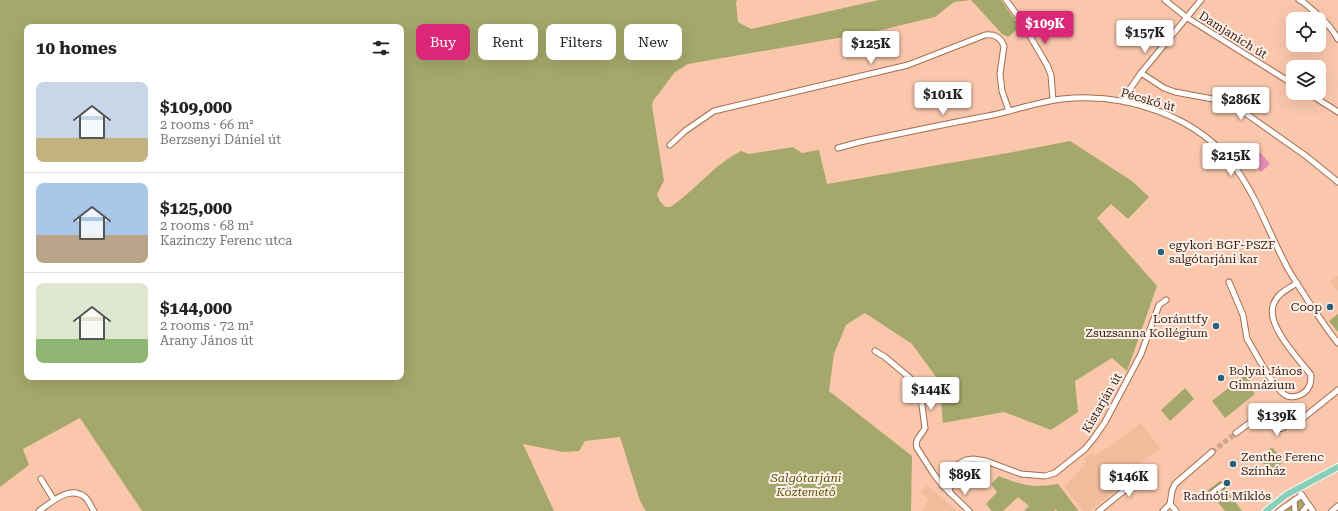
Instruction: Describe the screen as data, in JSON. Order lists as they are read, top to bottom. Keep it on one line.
{"streets":{"street":["Damjanich út","Pécskő út","Kistarján út"]},"parks":["Salgótarjáni Köztemető"],"places":["egykori BGF-PSZF salgótarjáni kar","Coop","Loránttfy Zsuzsanna Kollégium","Bolyai János Gimnázium","Zenthe Ferenc Színház","Radnóti Miklós"],"page":{"price":["$109K","$157K","$125K","$101K","$286K","$215K","$144K","$139K","$89K","$146K"],"chip":["Buy","Rent","Filters","New"],"heading":"10 homes","list":[{"name":"$109,000","note":"2 rooms · 66 m² · Berzsenyi Dániel út"},{"name":"$125,000","note":"2 rooms · 68 m² · Kazinczy Ferenc utca"},{"name":"$144,000","note":"2 rooms · 72 m² · Arany János út"}]}}
